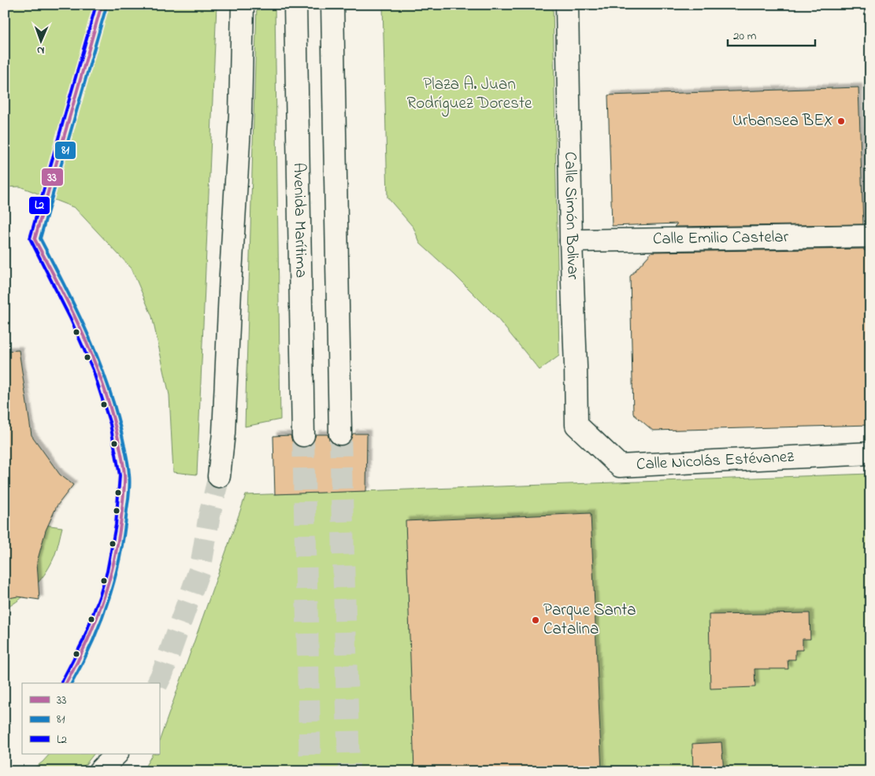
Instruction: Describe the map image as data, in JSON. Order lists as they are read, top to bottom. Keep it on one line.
{"streets":{"main road":["Calle Simón Bolivar","Avenida Marítima","Calle Emilio Castelar","Calle Nicolás Estévanez"]},"crossings":[["Calle Simón Bolivar","Calle Emilio Castelar"],["Calle Simón Bolivar","Calle Nicolás Estévanez"]],"parks":["Plaza A. Juan Rodríguez Doreste"],"places":["Urbansea BEX","Parque Santa Catalina"],"lines":["transit line 33","transit line L2","transit line 81"],"legend":["33","81","L2"],"scale_bar":"20 m","north":"bottom"}
